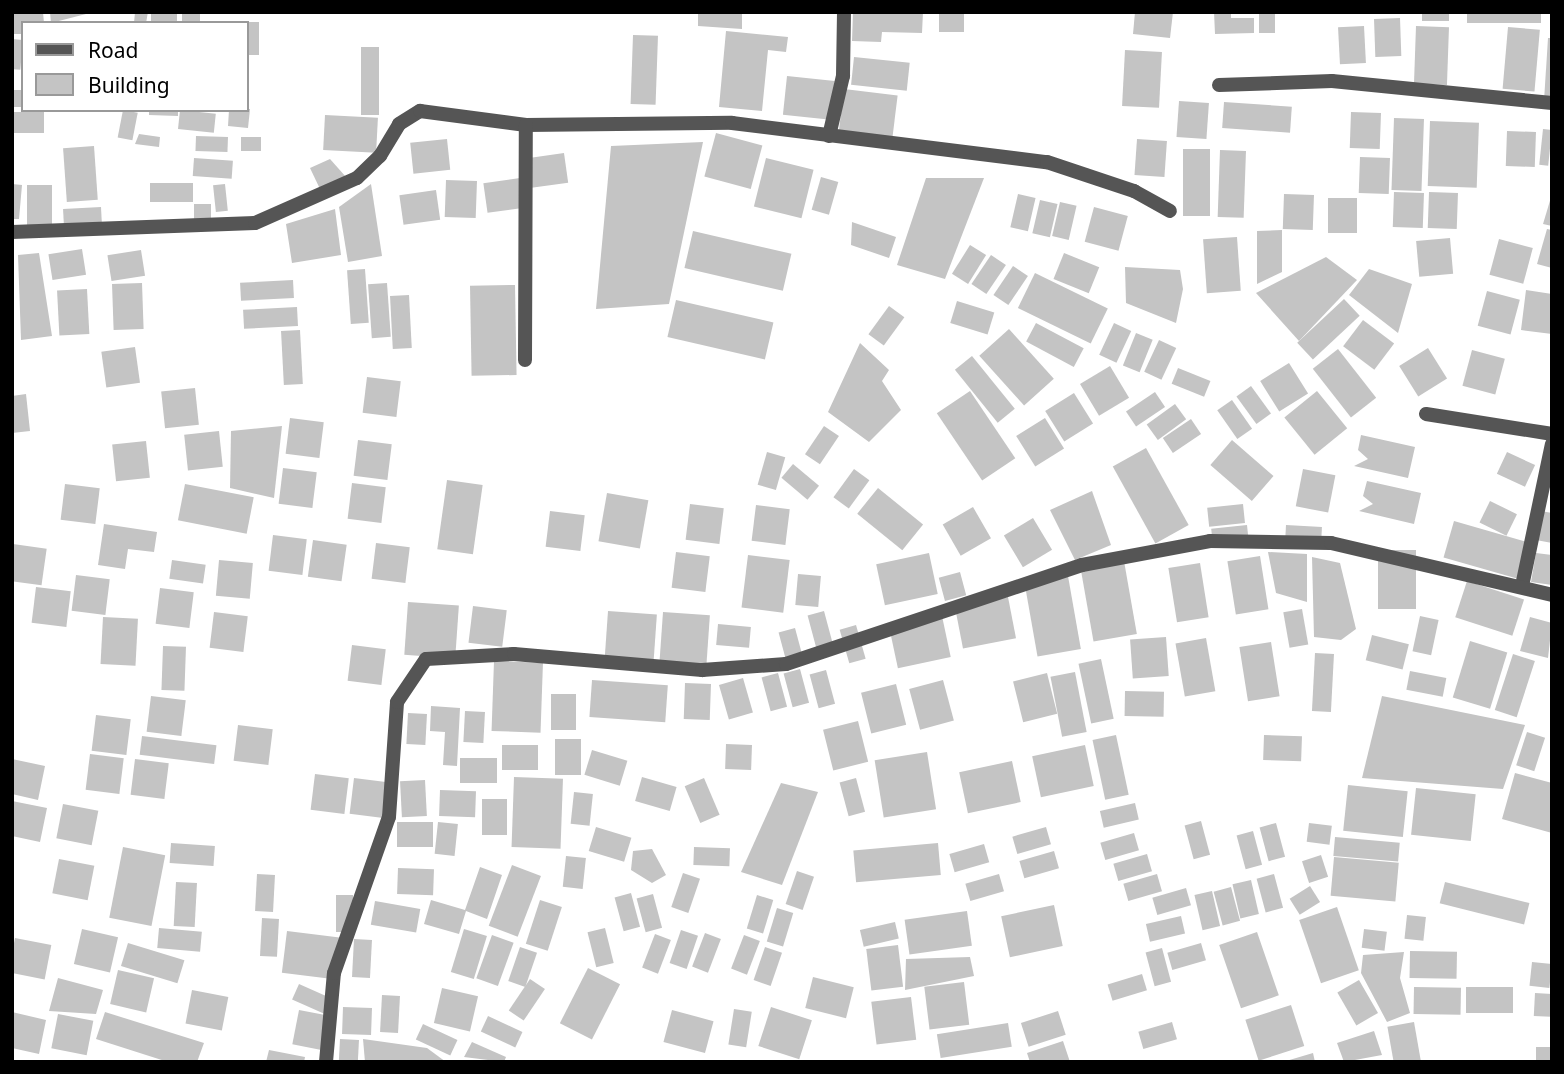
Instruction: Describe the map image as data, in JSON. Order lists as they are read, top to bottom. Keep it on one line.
{"legend":["Road","Building"]}
